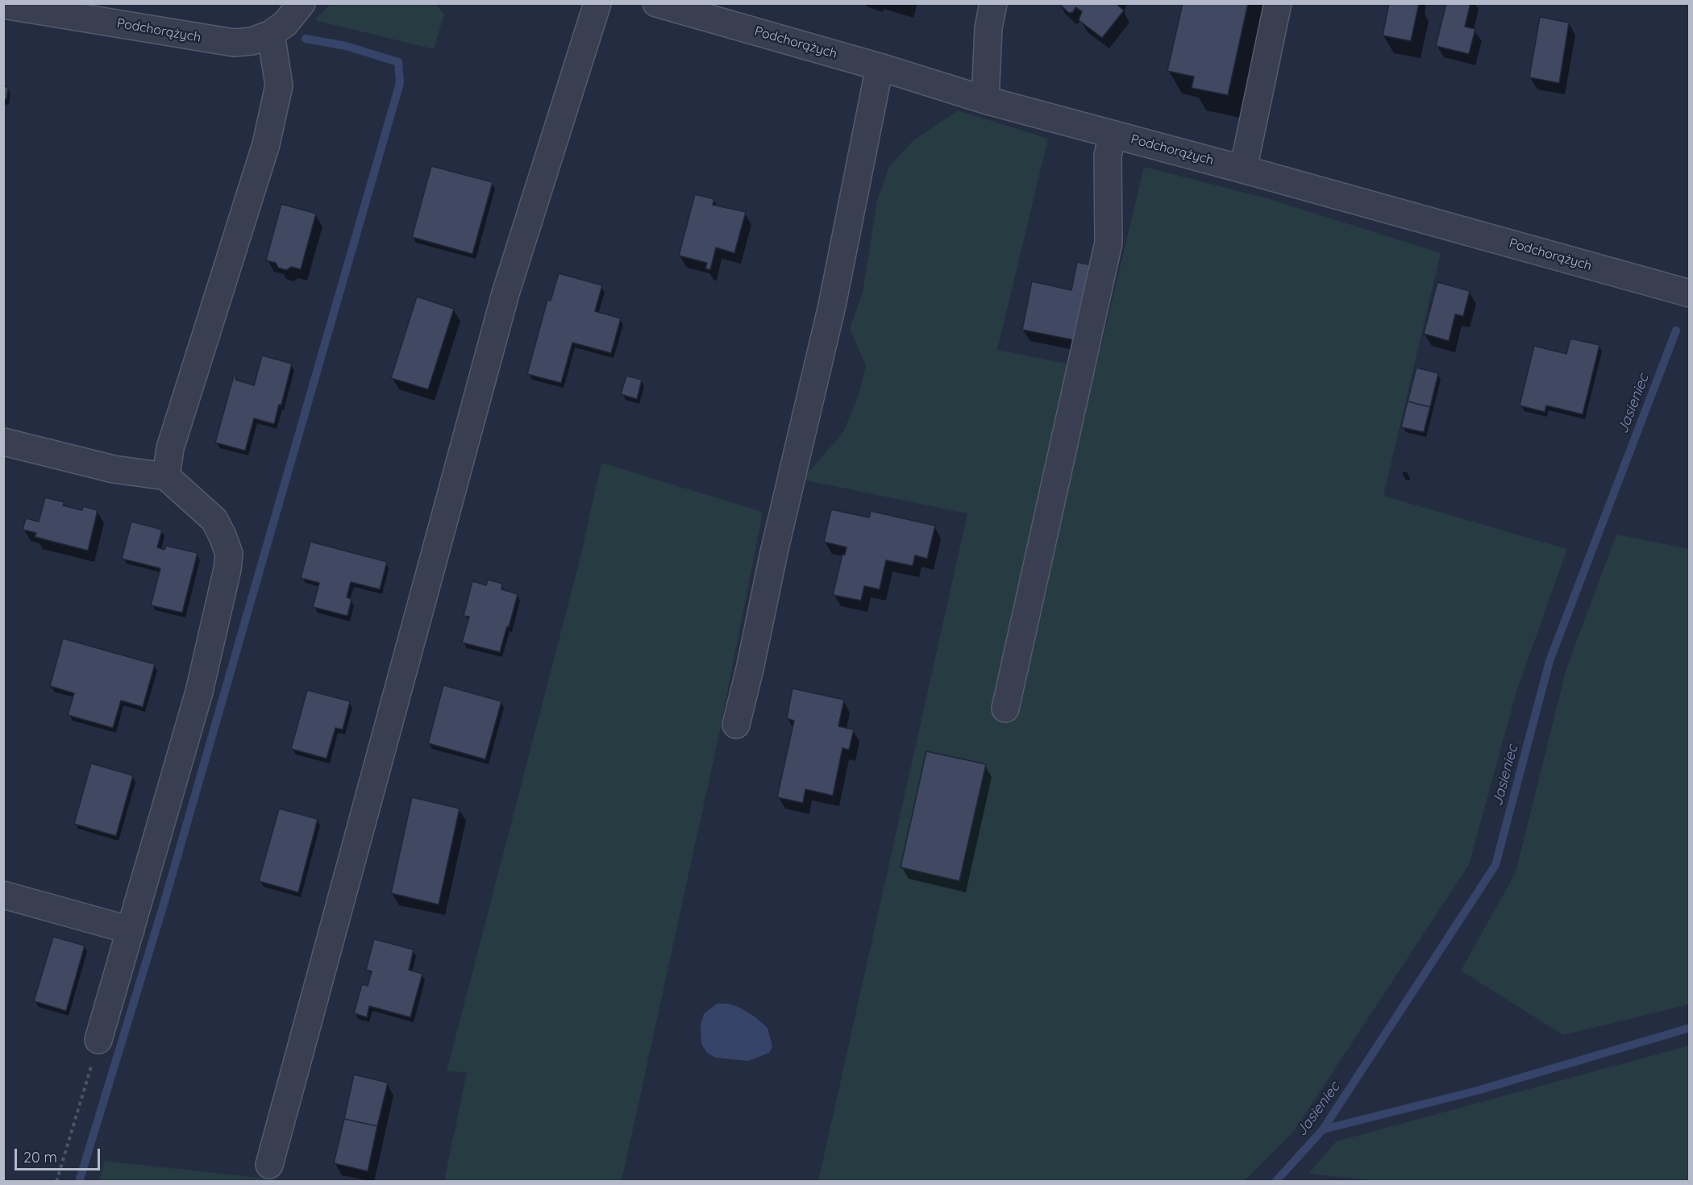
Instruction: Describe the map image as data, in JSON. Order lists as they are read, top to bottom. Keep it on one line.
{"streets":{"street":["Podchorążych"]},"water":["Jasieniec"],"scale_bar":"20 m"}
